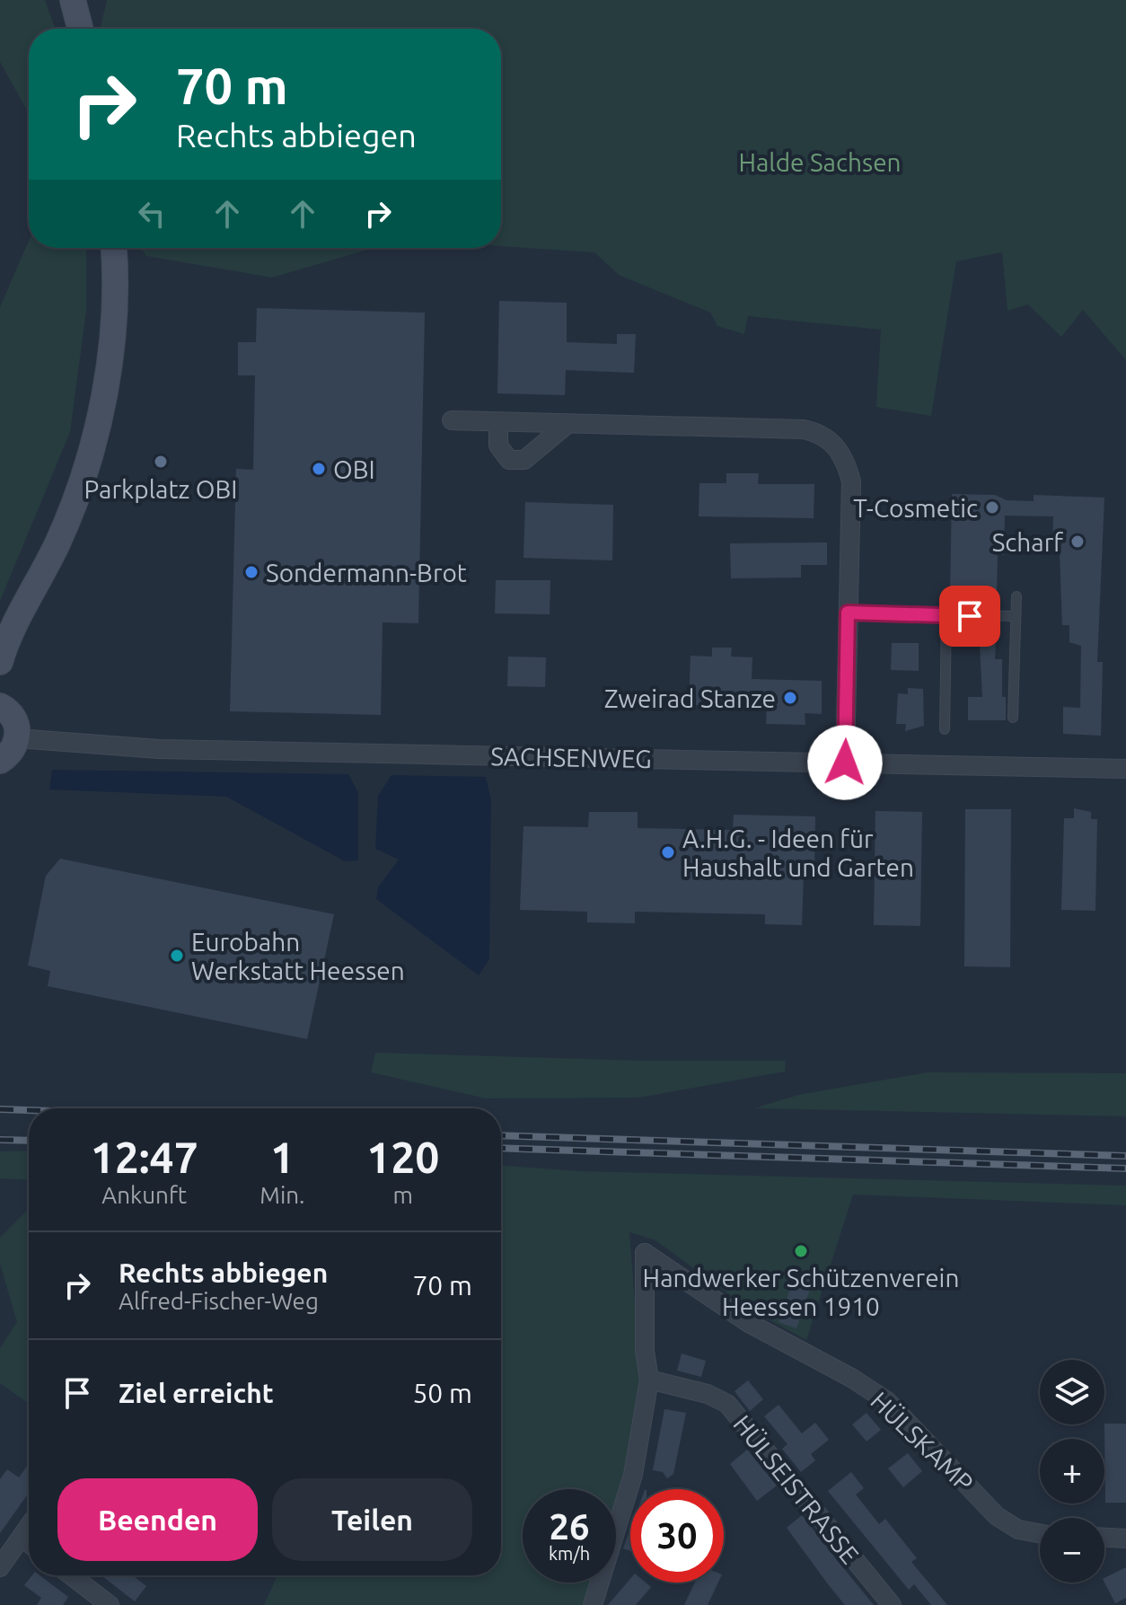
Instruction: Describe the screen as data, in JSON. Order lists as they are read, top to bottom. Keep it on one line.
{"streets":{"street":["SACHSENWEG","HÜLSKAMP","HÜLSEISTRASSE"]},"crossings":[["HÜLSKAMP","HÜLSEISTRASSE"]],"parks":["Halde Sachsen"],"places":["Parkplatz OBI","OBI","T-Cosmetic","Scharf","Sondermann-Brot","Zweirad Stanze","A.H.G. - Ideen für Haushalt und Garten","Eurobahn Werkstatt Heessen","Handwerker Schützenverein Heessen 1910"],"page":{"turn":["70 m","Rechts abbiegen"],"eta":["12:47","Ankunft","1","Min.","120","m"],"list":[{"name":"Rechts abbiegen","note":"Alfred-Fischer-Weg","value":"70 m"},{"name":"Ziel erreicht","value":"50 m"}],"map_buttons":["+","−"],"buttons":["Beenden","Teilen"],"speed":"26 km/h","limit":"30"}}
